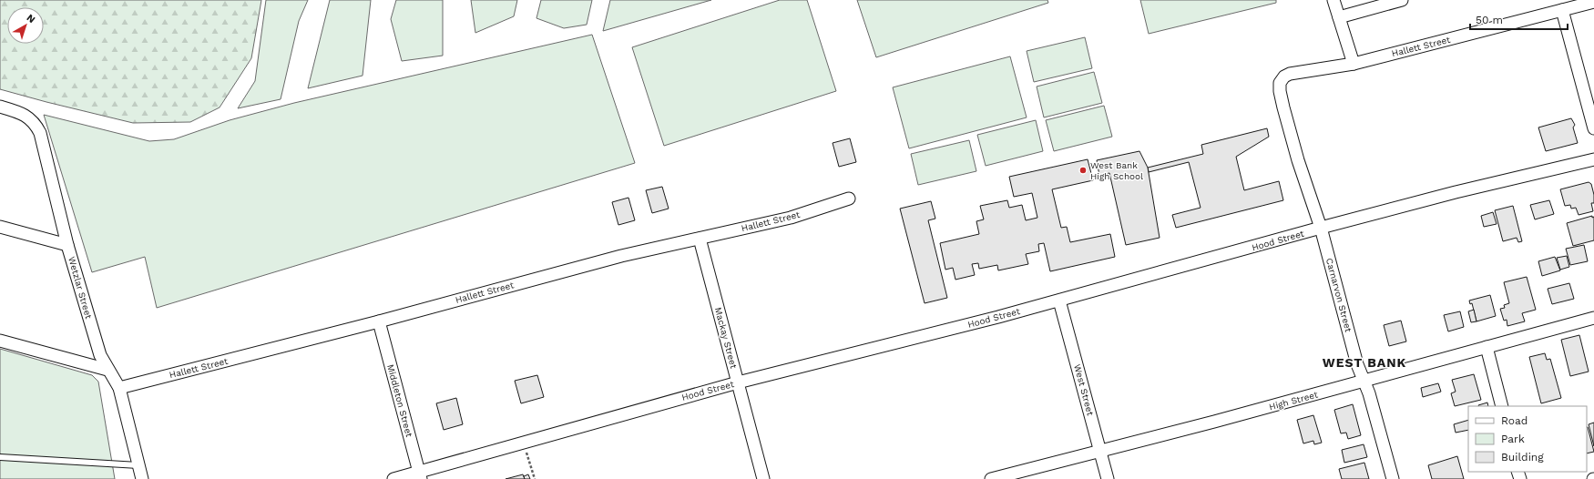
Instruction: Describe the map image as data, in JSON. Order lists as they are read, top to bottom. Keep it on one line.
{"streets":{"street":["Hallett Street","Hood Street","Wetzlar Street","Carnarvon Street","Mackay Street","West Street","Middleton Street","High Street"]},"crossings":[["Hallett Street","Wetzlar Street"],["Hallett Street","Carnarvon Street"],["Hallett Street","Mackay Street"],["Hallett Street","Middleton Street"],["Hood Street","Carnarvon Street"],["Hood Street","Mackay Street"],["Hood Street","West Street"],["Hood Street","Middleton Street"],["Carnarvon Street","High Street"],["West Street","High Street"]],"districts":["WEST BANK"],"places":["West Bank High School"],"legend":["Road","Park","Building"],"scale_bar":"50 m","north":"top right"}
